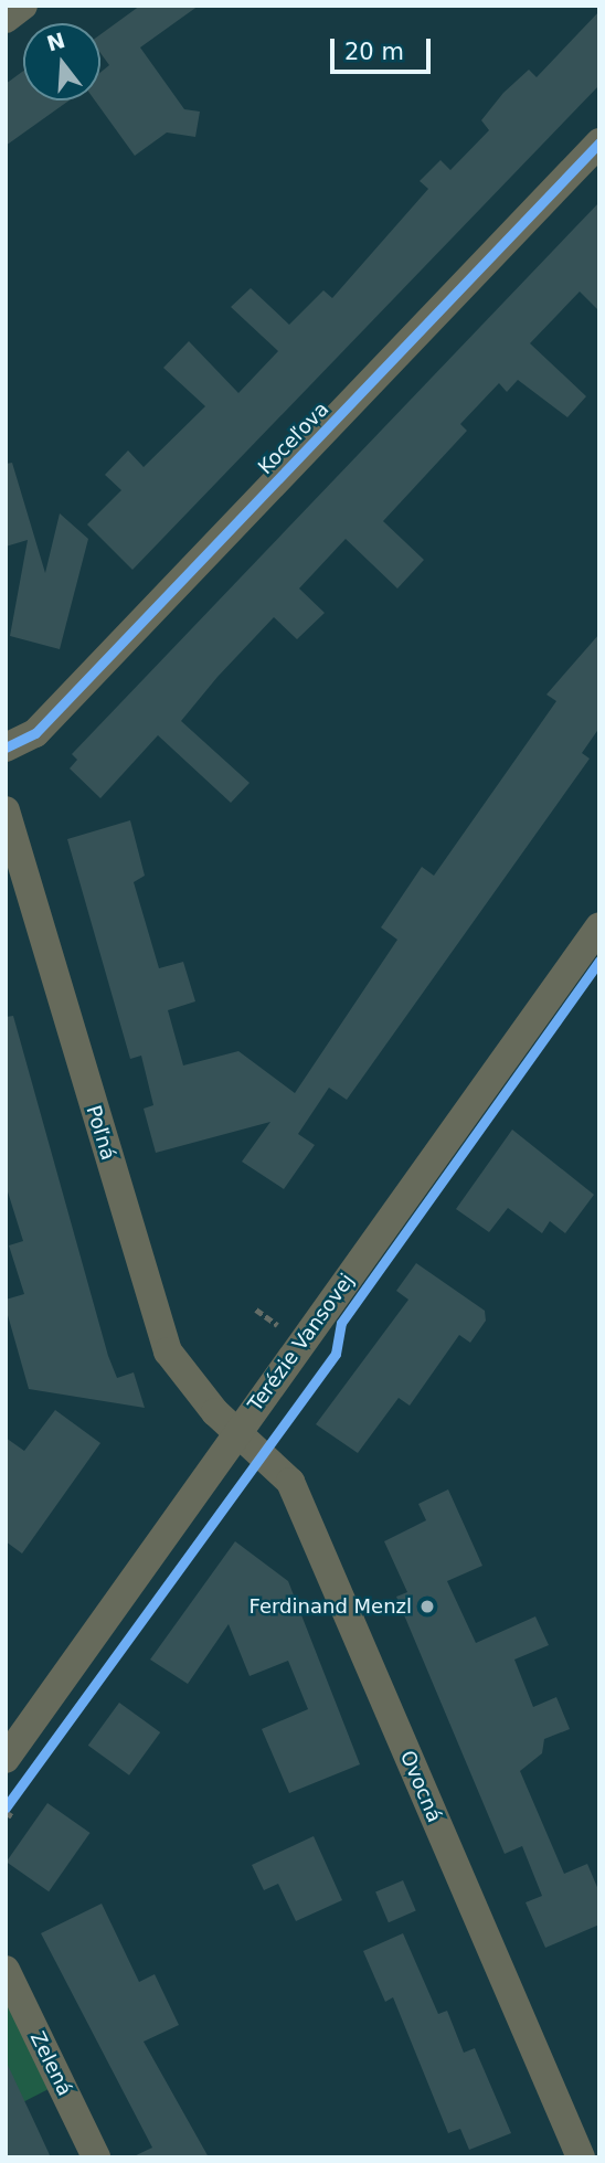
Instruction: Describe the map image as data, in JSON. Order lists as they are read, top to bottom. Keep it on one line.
{"streets":{"street":["Koceľova","Poľná","Terézie Vansovej","Ovocná","Zelená"]},"crossings":[["Poľná","Terézie Vansovej"],["Poľná","Ovocná"],["Terézie Vansovej","Ovocná"]],"places":["Ferdinand Menzl"],"scale_bar":"20 m","north":"top"}
